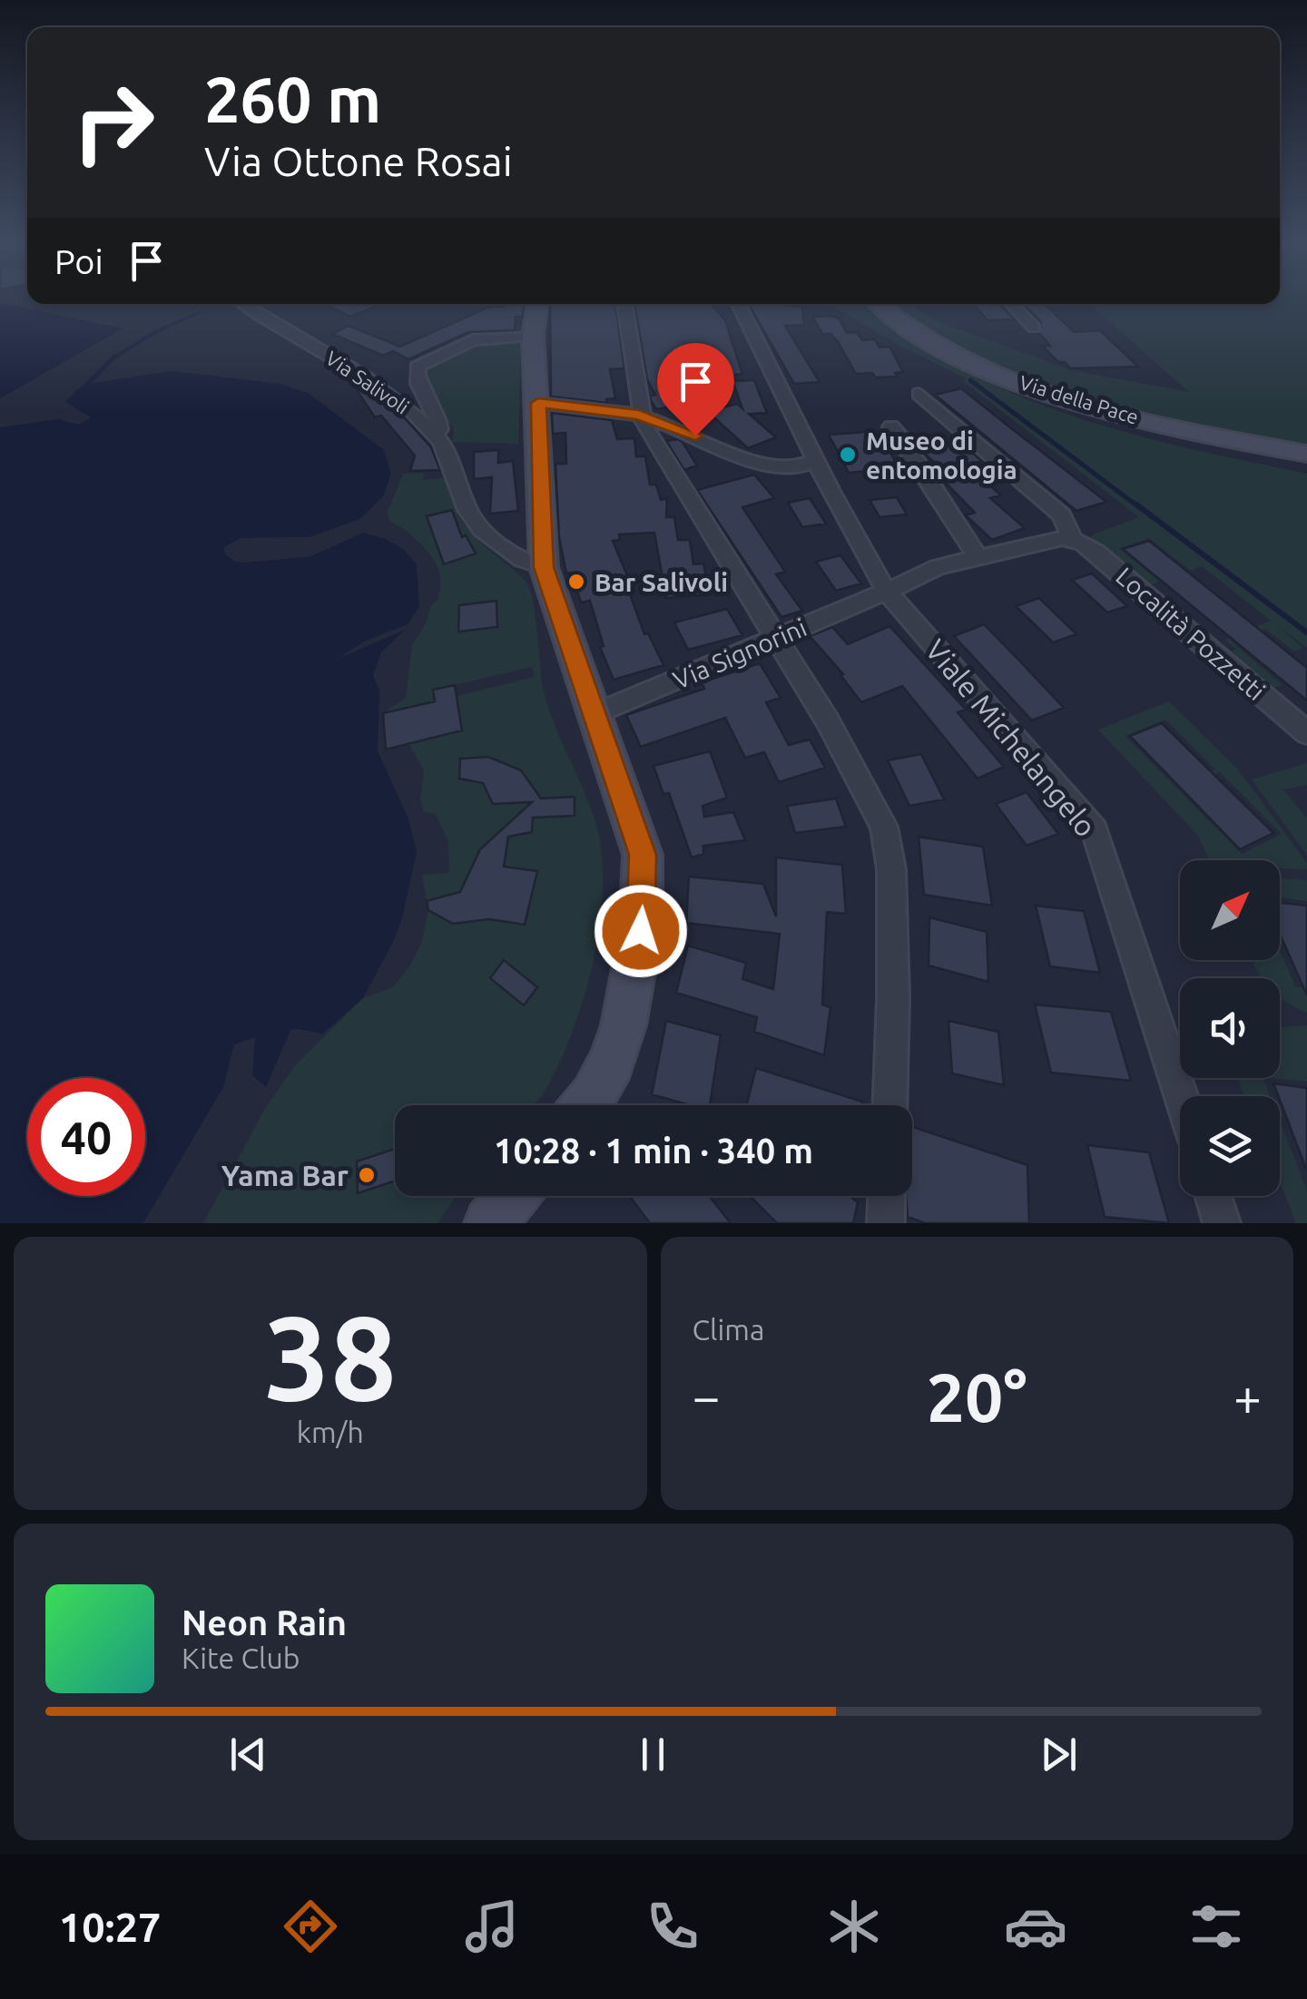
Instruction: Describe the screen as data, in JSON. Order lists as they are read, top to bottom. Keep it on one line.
{"streets":{"street":["Via Salivoli","Via della Pace","Località Pozzetti","Via Signorini","Viale Michelangelo"]},"crossings":[["Via Signorini","Viale Michelangelo"]],"places":["Museo di entomologia","Bar Salivoli","Yama Bar"],"north":"top right","page":{"turn":["260 m","Via Ottone Rosai"],"then":"Poi","limit":"40","trip":"10:28 · 1 min · 340 m","tile":[["38","km/h"],"Clima"],"heat":["−","20°","+"],"song":["Neon Rain","Kite Club"],"tabs":"10:27"}}
